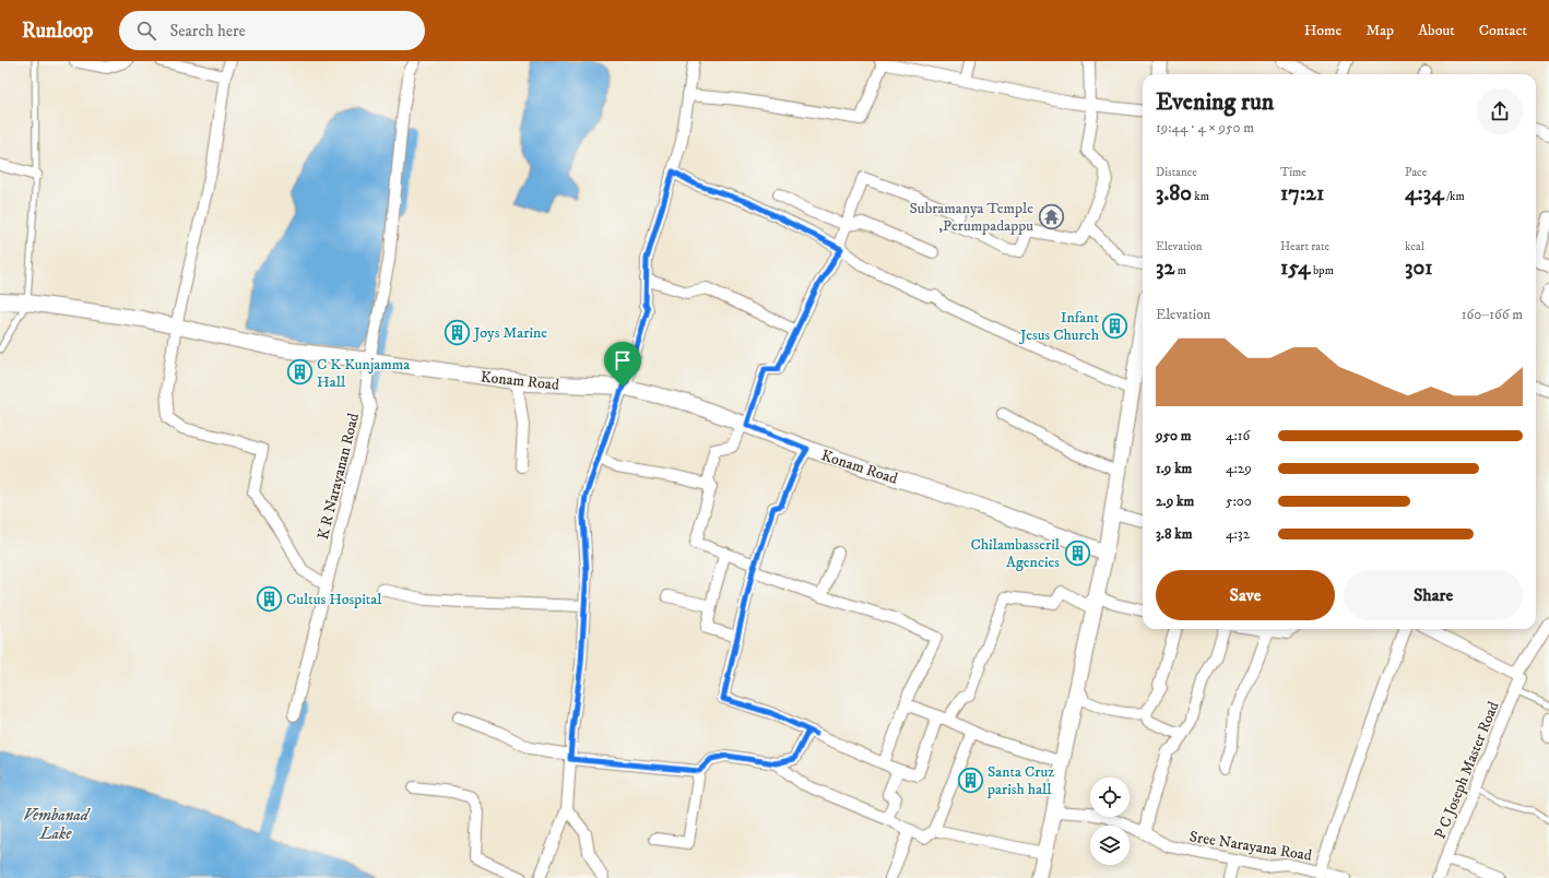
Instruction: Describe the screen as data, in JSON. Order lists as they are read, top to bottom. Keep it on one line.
{"streets":{"street":["Konam Road","K R Narayanan Road","P C Joseph Master Road","Sree Narayana Road"]},"crossings":[["Konam Road","K R Narayanan Road"]],"water":["Vembanad Lake"],"places":{"temple":["Subramanya Temple ,Perumpadappu"],"building":["Infant Jesus Church","Joys Marine","C K Kunjamma Hall","Chilambasseril Agencies","Cultus Hospital","Santa Cruz parish hall"]},"page":{"header":"Runloop","search":"Search here","nav":["Home","Map","About","Contact"],"heading":["Evening run","19:44 · 4 × 950 m"],"stats":[["Distance","3.80 km"],["Time","17:21"],["Pace","4:34 /km"],["Elevation","32 m"],["Heart rate","154 bpm"],["kcal","301"]],"chart":["Elevation","160–166 m"],"list":[{"name":"950 m","note":"4:16"},{"name":"1.9 km","note":"4:29"},{"name":"2.9 km","note":"5:00"},{"name":"3.8 km","note":"4:32"}],"buttons":["Save","Share"]}}
